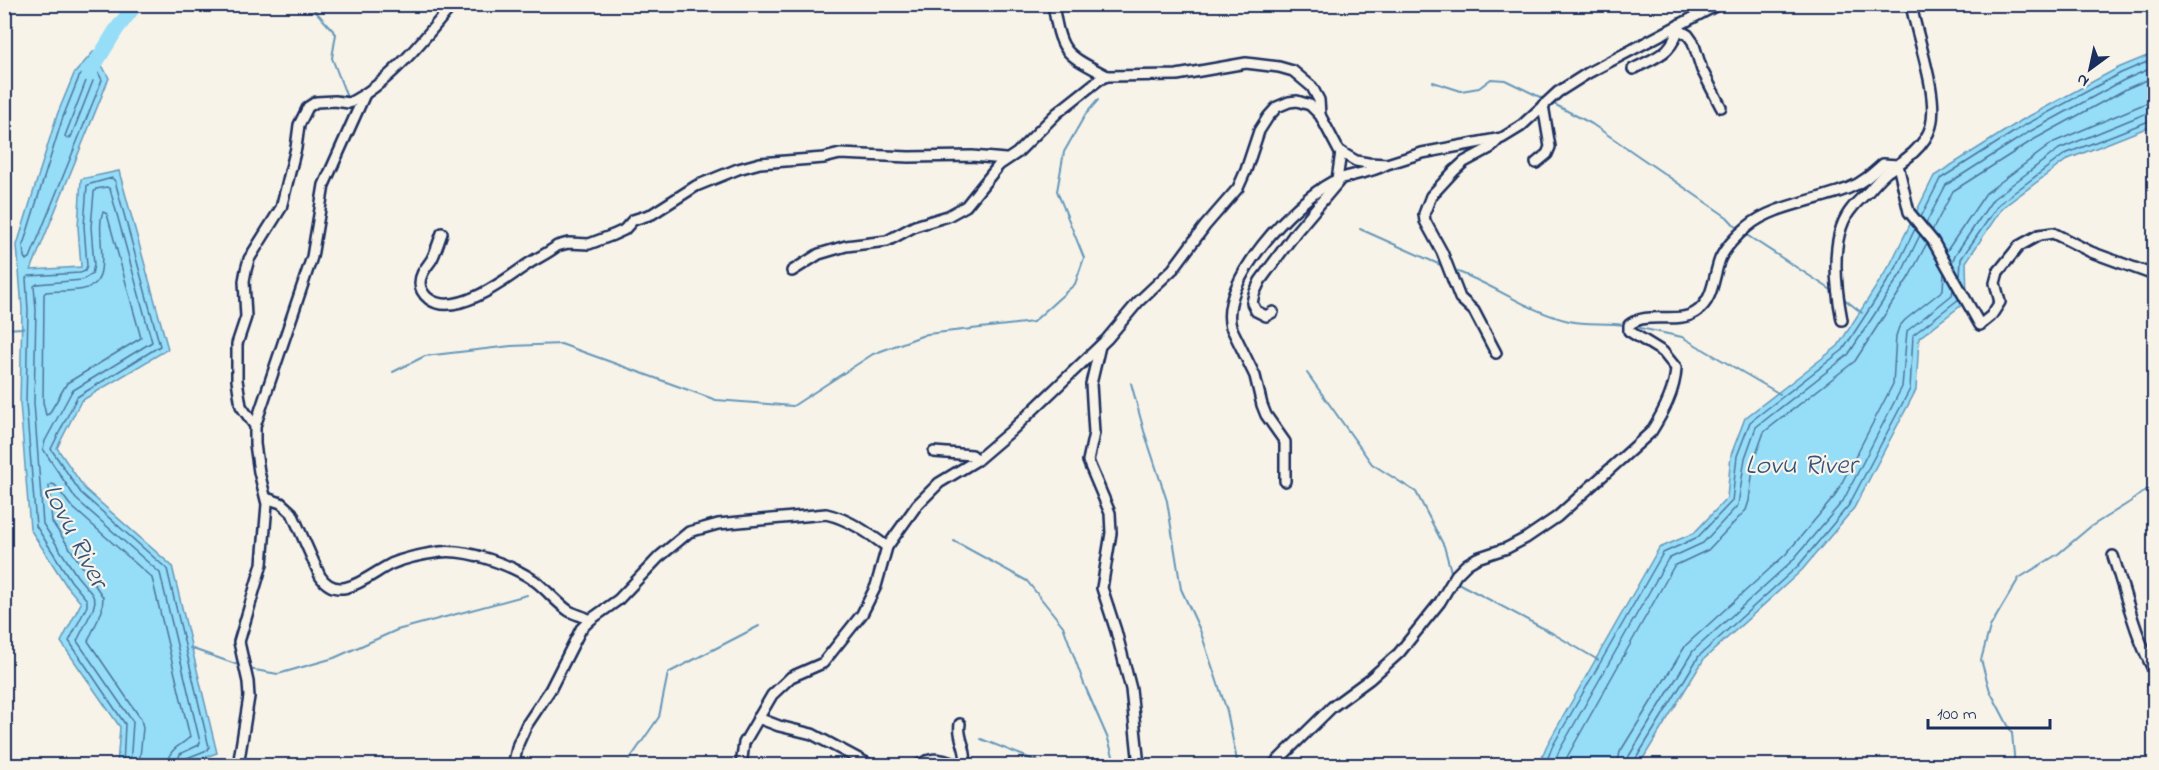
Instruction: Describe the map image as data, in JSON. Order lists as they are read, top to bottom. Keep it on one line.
{"water":["Lovu River"],"scale_bar":"100 m","north":"bottom left"}
